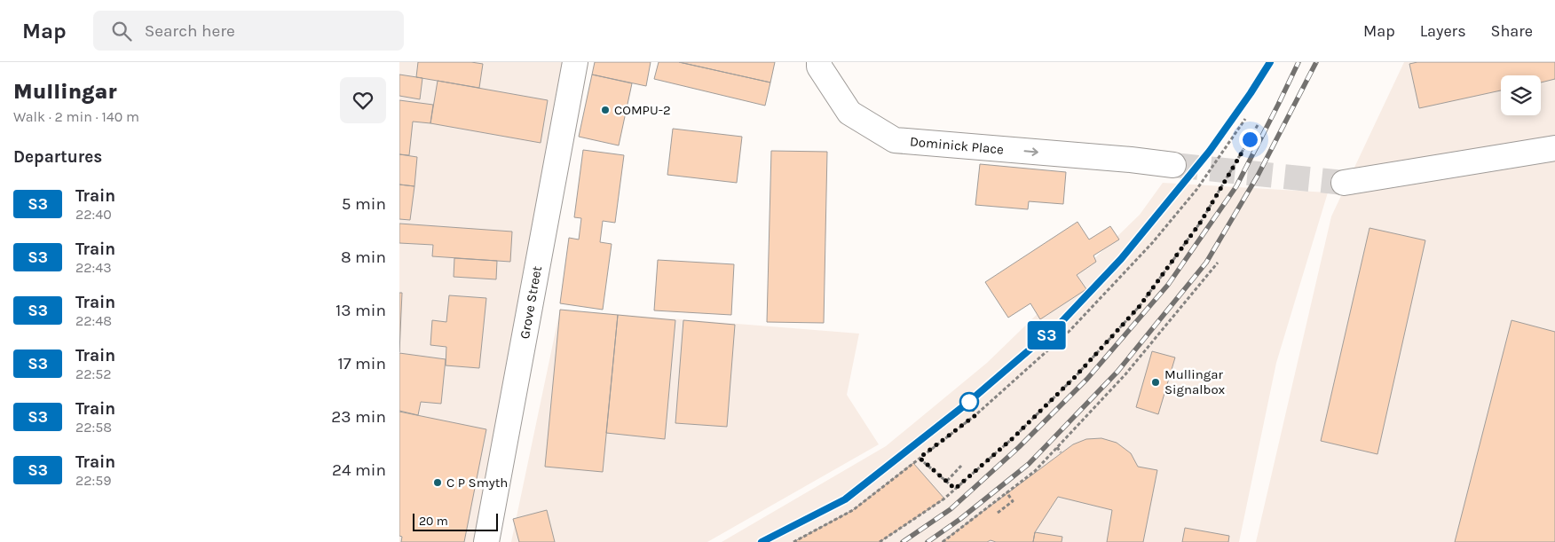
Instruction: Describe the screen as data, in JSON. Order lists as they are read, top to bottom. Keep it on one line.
{"streets":{"street":["Dominick Place","Grove Street"]},"one_way":["Dominick Place"],"places":["COMPU-2","Mullingar Signalbox","C P Smyth"],"scale_bar":"20 m","page":{"header":"Map","search":"Search here","nav":["Map","Layers","Share"],"heading":[["Mullingar","Walk · 2 min · 140 m"],"Departures"],"on_map":"S3","list":[{"mark":"S3","name":"Train","note":"22:40","value":"5 min"},{"mark":"S3","name":"Train","note":"22:43","value":"8 min"},{"mark":"S3","name":"Train","note":"22:48","value":"13 min"},{"mark":"S3","name":"Train","note":"22:52","value":"17 min"},{"mark":"S3","name":"Train","note":"22:58","value":"23 min"},{"mark":"S3","name":"Train","note":"22:59","value":"24 min"}],"scale":"20 m"}}
